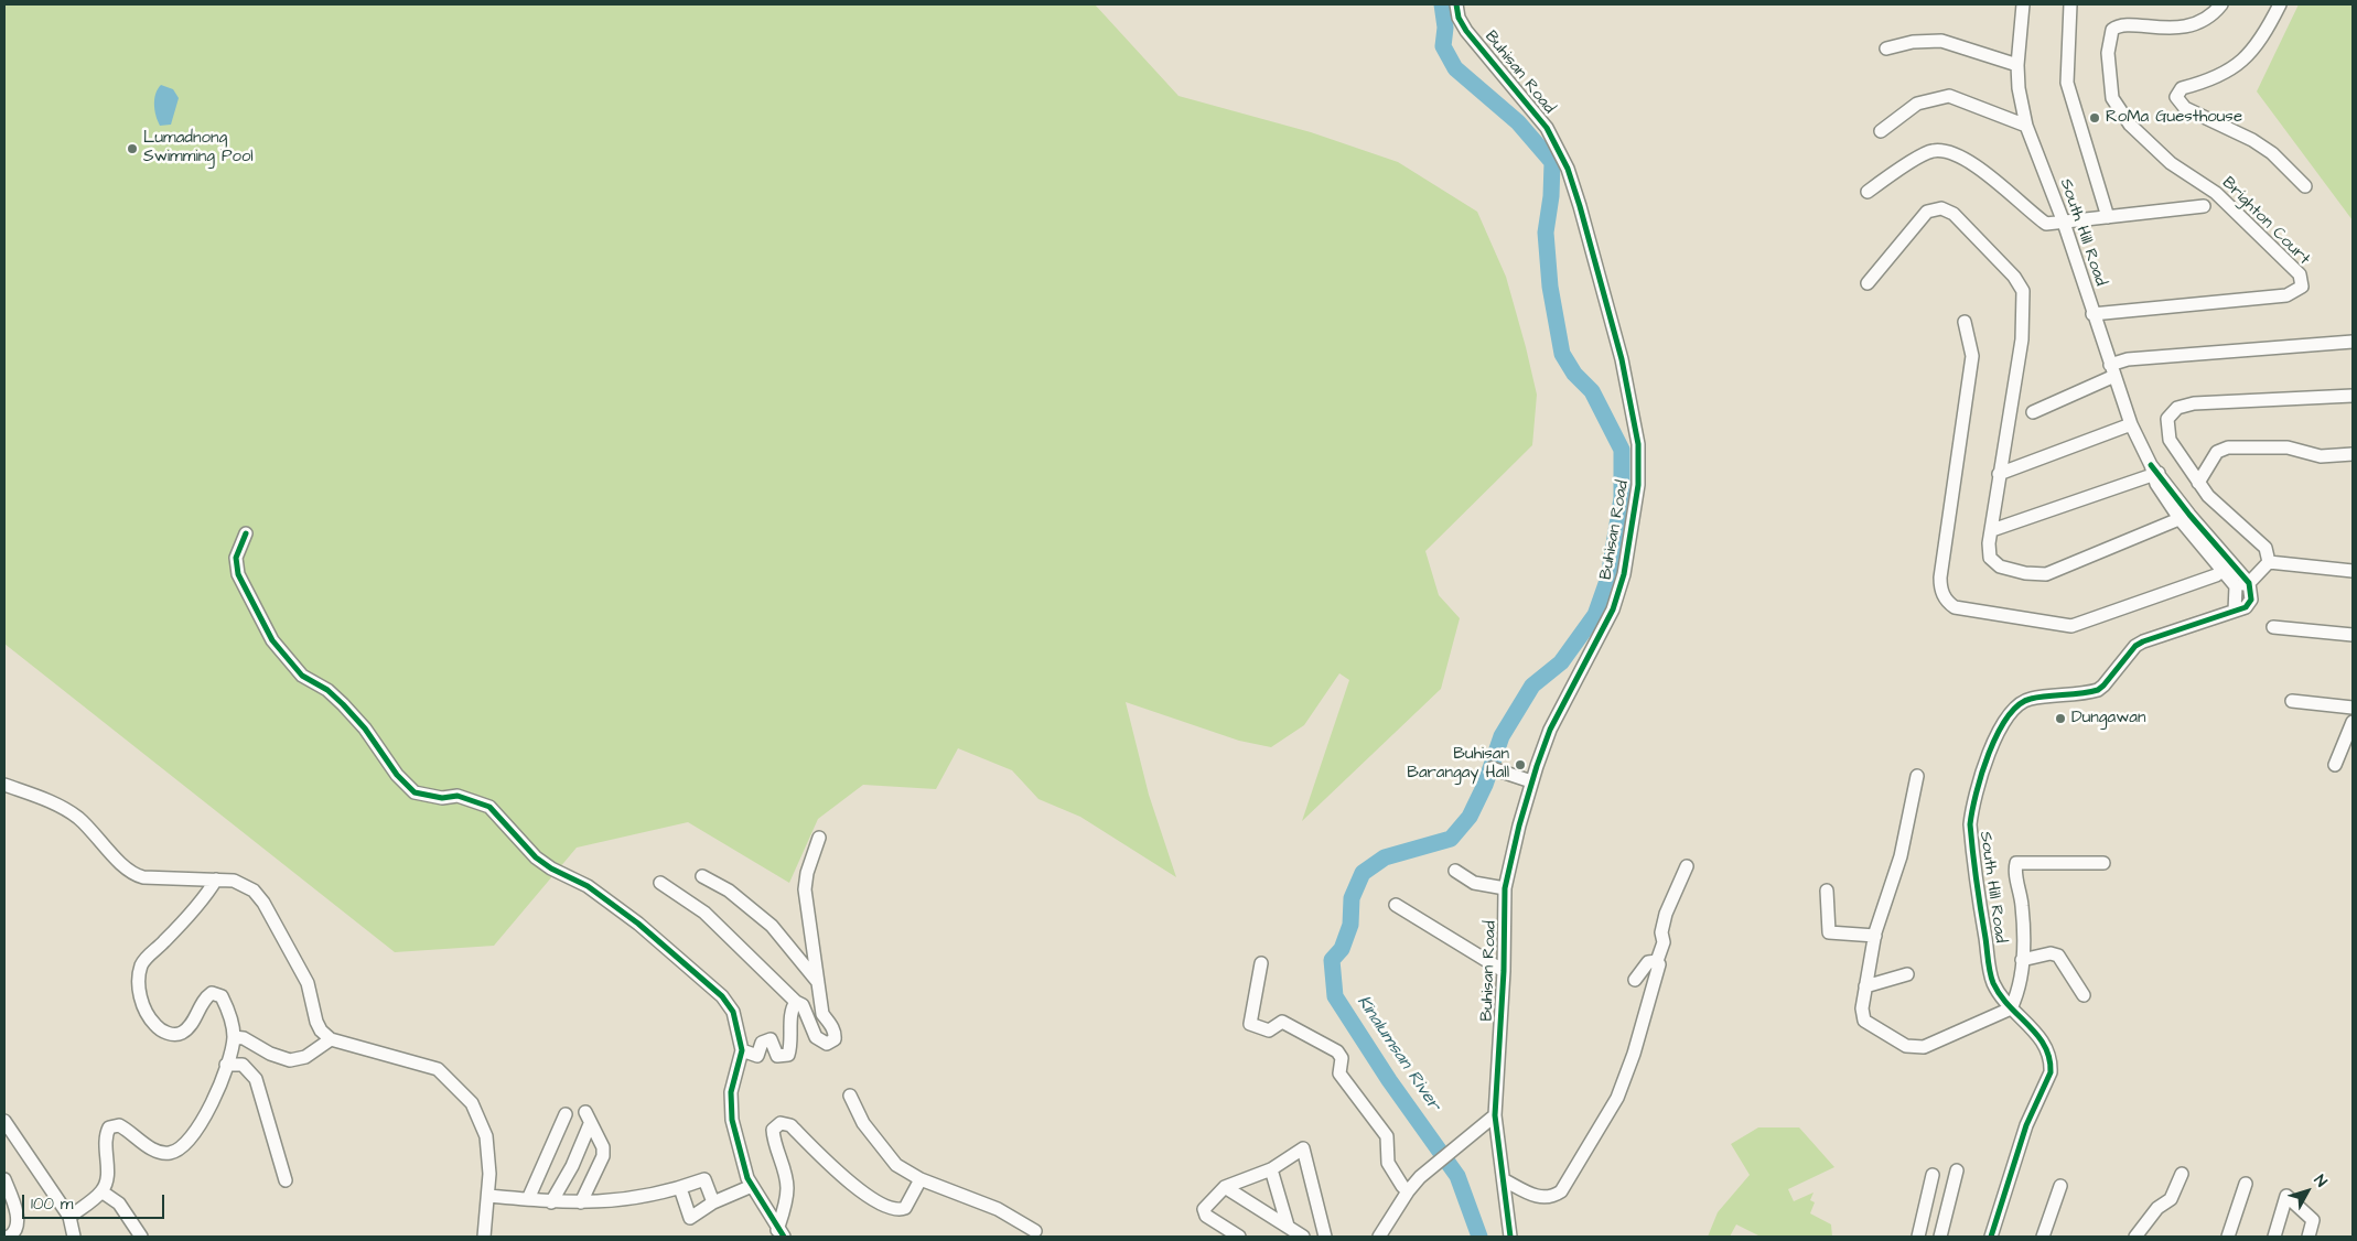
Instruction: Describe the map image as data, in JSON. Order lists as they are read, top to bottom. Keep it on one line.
{"streets":{"street":["Buhisan Road","Brighton Court","South Hill Road"]},"crossings":[["Brighton Court","South Hill Road"]],"water":["Kinalumsan River"],"places":["RoMa Guesthouse","Lumadnong Swimming Pool","Dungawan","Buhisan Barangay Hall"],"scale_bar":"100 m","north":"top right"}
